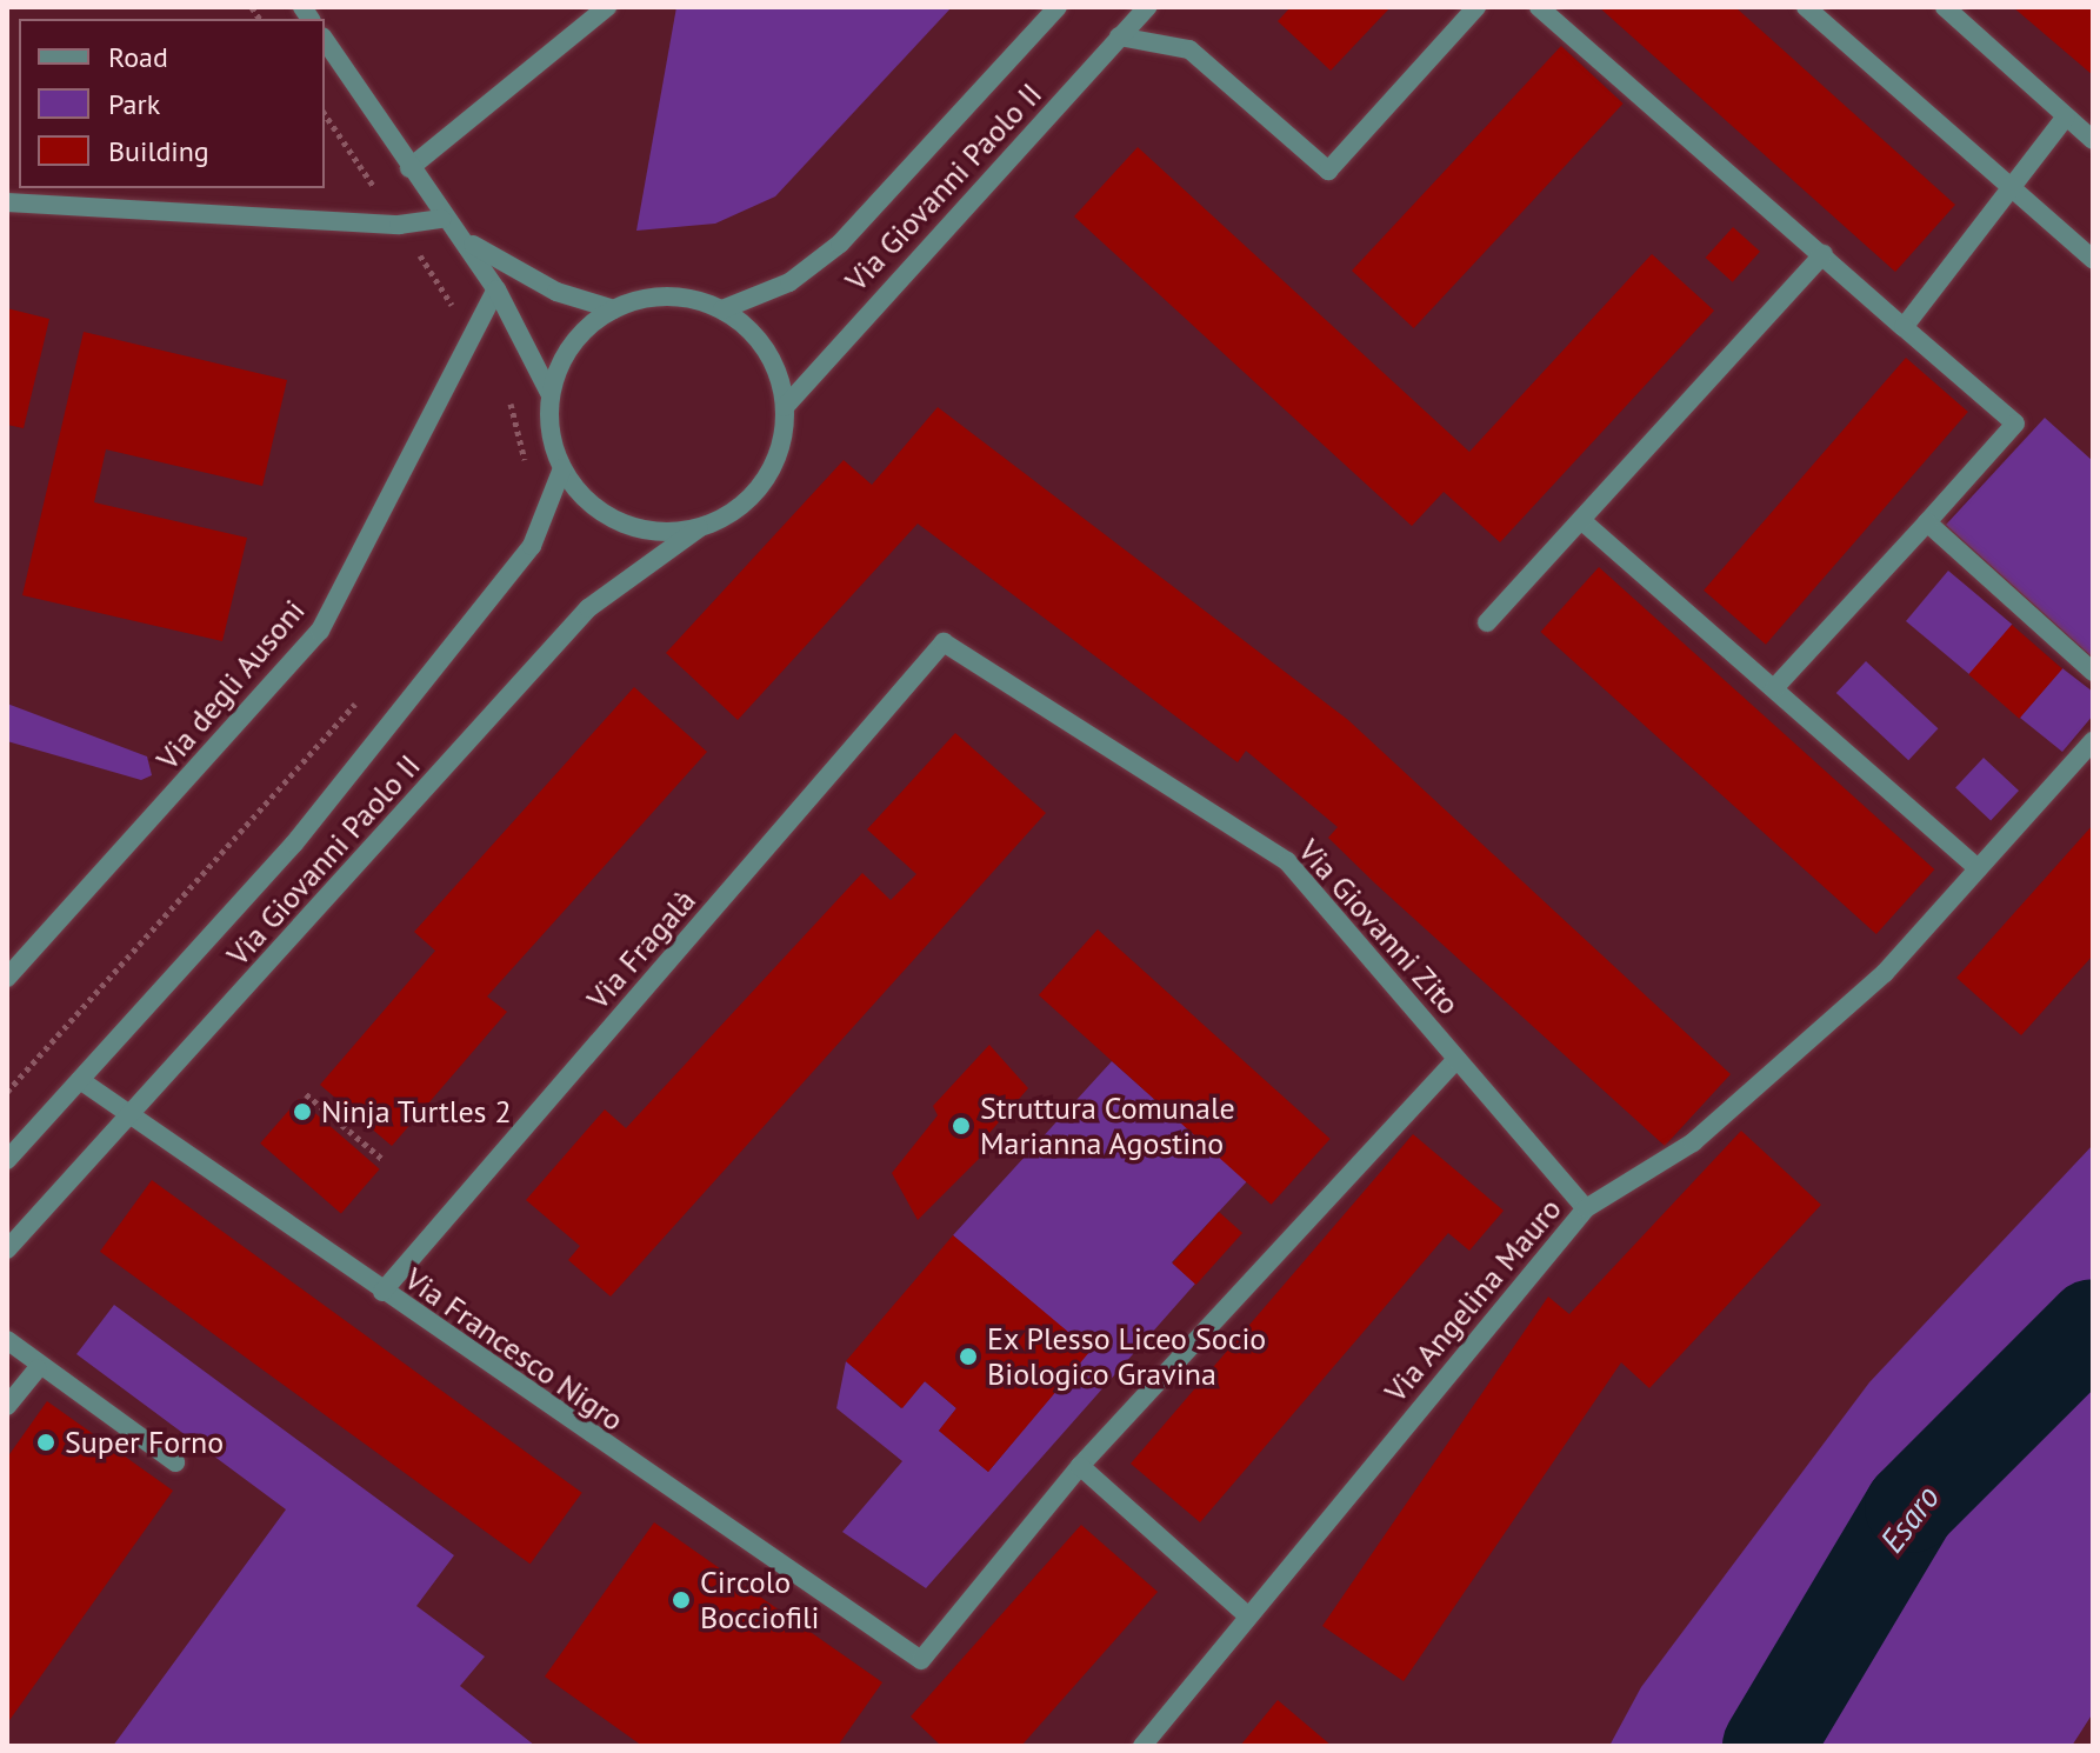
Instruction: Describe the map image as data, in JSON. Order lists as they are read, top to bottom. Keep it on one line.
{"streets":{"street":["Via Giovanni Paolo II","Via degli Ausoni","Via Giovanni Zito","Via Fragalà","Via Angelina Mauro","Via Francesco Nigro"]},"crossings":[["Via Giovanni Paolo II","Via Francesco Nigro"],["Via Giovanni Zito","Via Fragalà"],["Via Giovanni Zito","Via Angelina Mauro"],["Via Fragalà","Via Francesco Nigro"]],"water":["Esaro"],"places":["Ninja Turtles 2","Struttura Comunale Marianna Agostino","Ex Plesso Liceo Socio Biologico Gravina","Super Forno","Circolo Bocciofili"],"legend":["Road","Park","Building"]}
